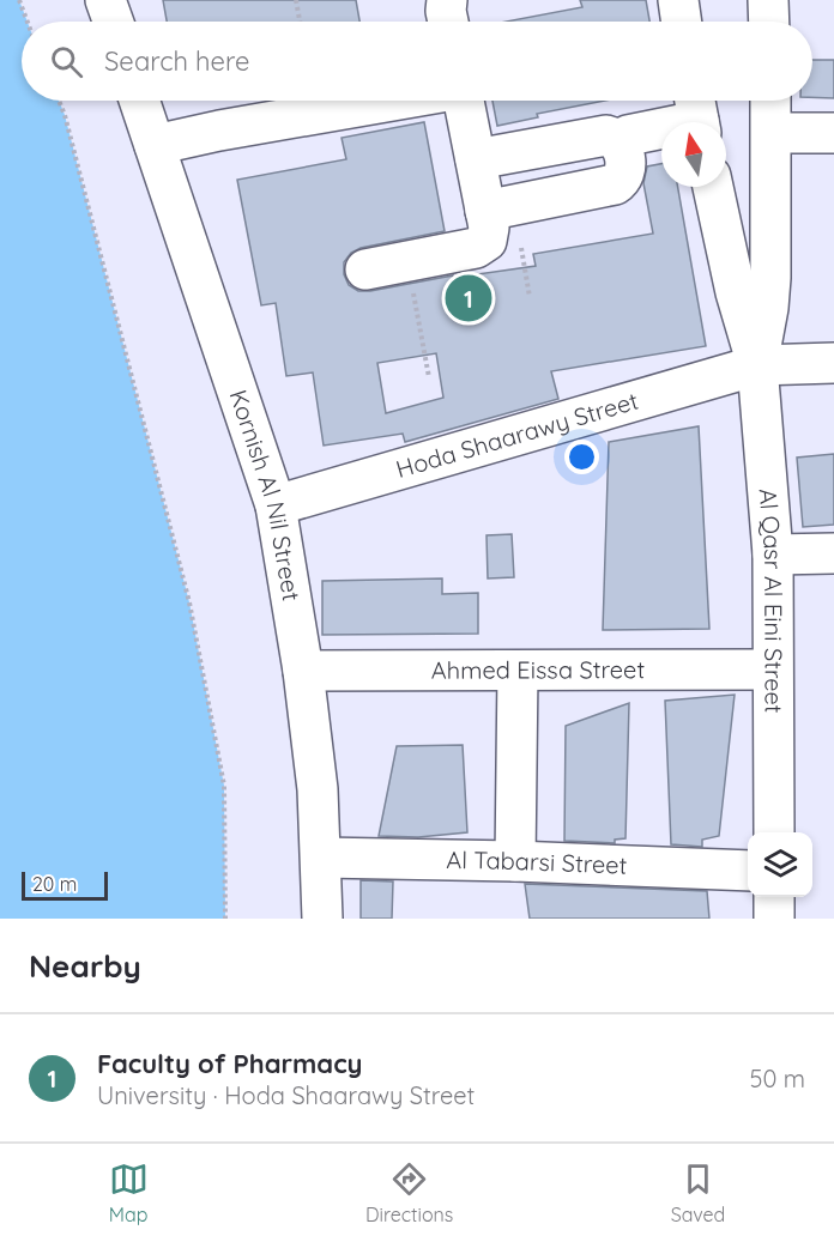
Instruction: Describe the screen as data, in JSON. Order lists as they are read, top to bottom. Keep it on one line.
{"streets":{"main road":["Hoda Shaarawy Street","Kornish Al Nil Street","Al Qasr Al Eini Street","Ahmed Eissa Street","Al Tabarsi Street"]},"crossings":[["Hoda Shaarawy Street","Kornish Al Nil Street"],["Hoda Shaarawy Street","Al Qasr Al Eini Street"],["Kornish Al Nil Street","Ahmed Eissa Street"],["Kornish Al Nil Street","Al Tabarsi Street"],["Al Qasr Al Eini Street","Ahmed Eissa Street"]],"scale_bar":"20 m","north":"top","page":{"search":"Search here","pins":"1","scale":"20 m","heading":"Nearby","list":[{"mark":"1","name":"Faculty of Pharmacy","note":"University · Hoda Shaarawy Street","value":"50 m"}],"nav":["Map","Directions","Saved"]}}
